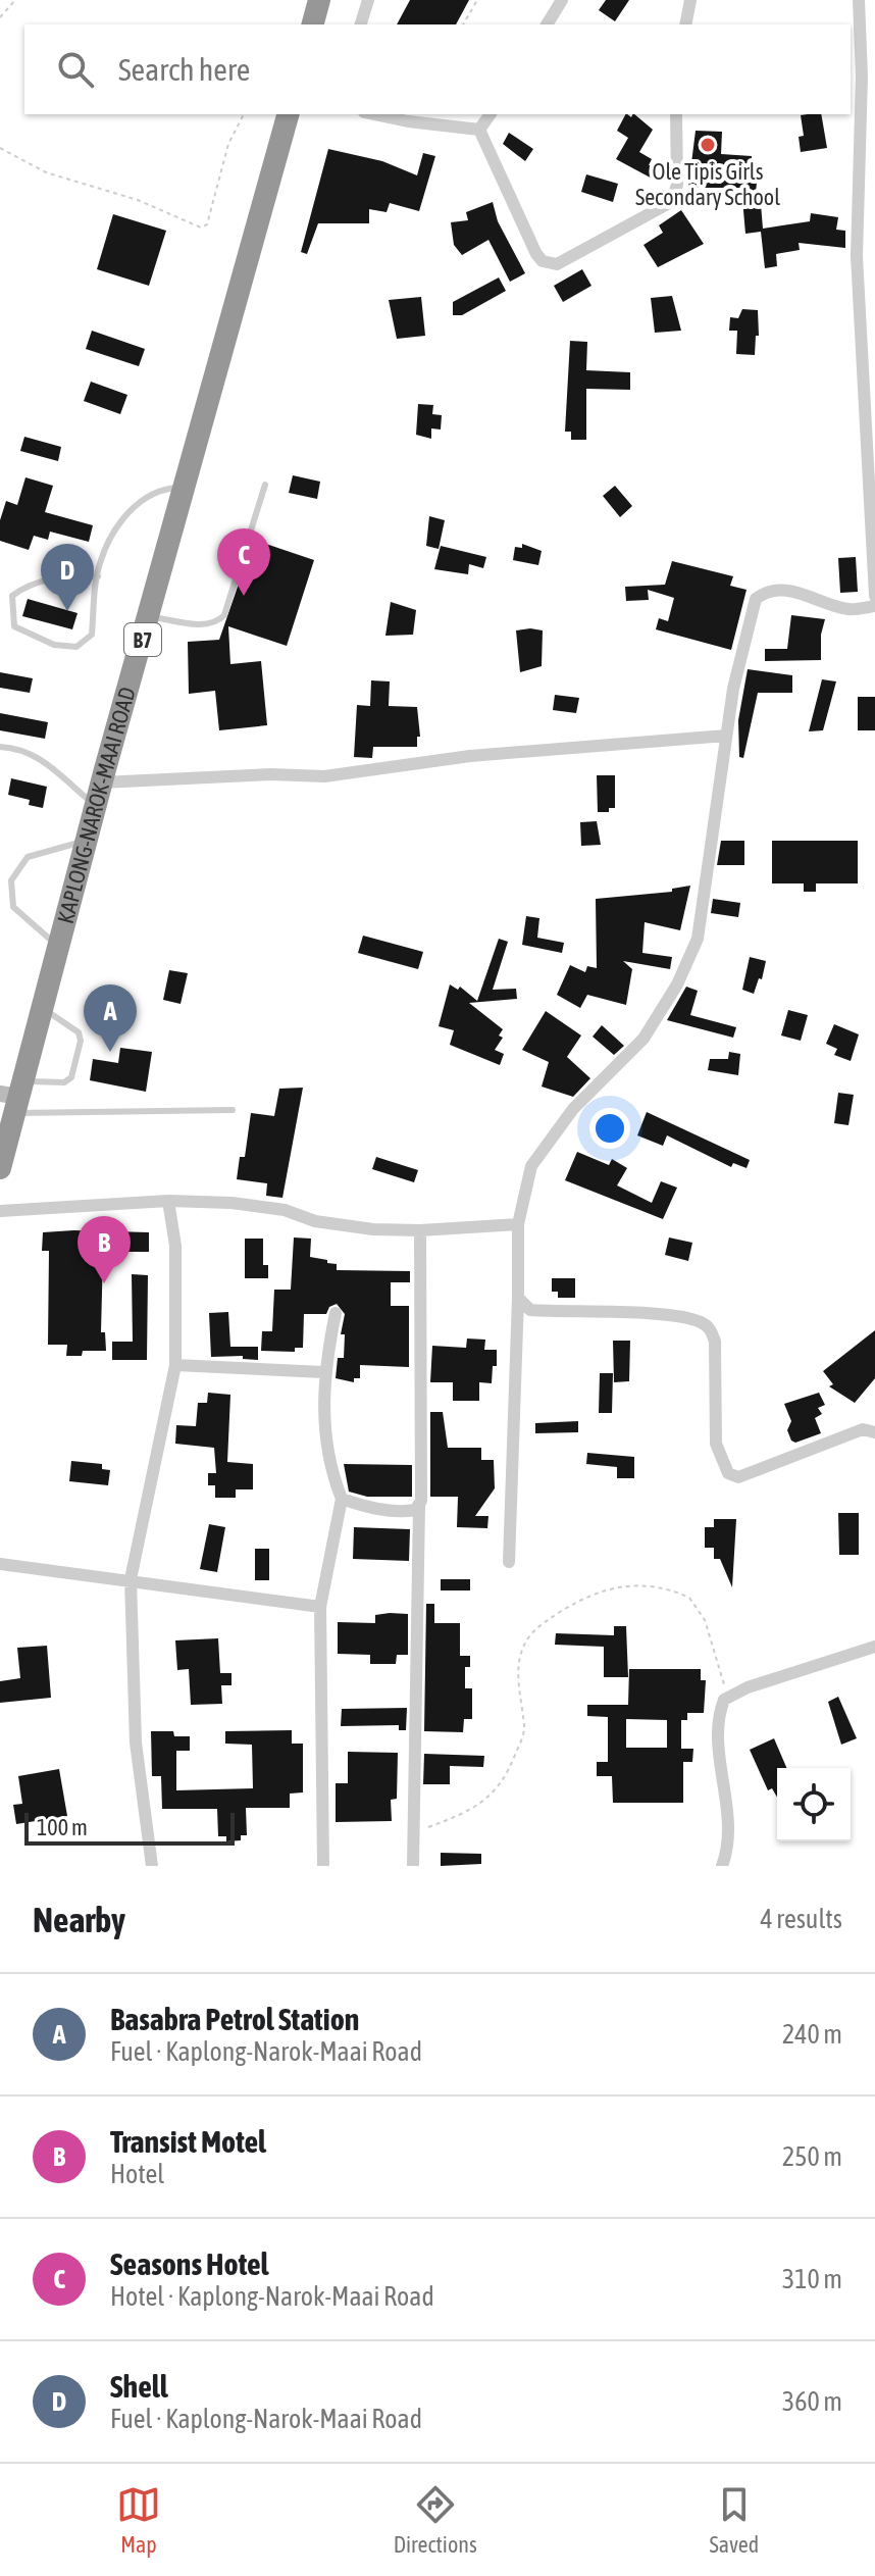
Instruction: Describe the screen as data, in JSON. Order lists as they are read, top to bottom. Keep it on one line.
{"streets":{"highway":["B7","KAPLONG-NAROK-MAAI ROAD"]},"places":["Ole Tipis Girls Secondary School"],"scale_bar":"100 m","page":{"search":"Search here","pins":["C","D","A","B"],"scale":"100 m","heading":["Nearby","4 results"],"list":[{"mark":"A","name":"Basabra Petrol Station","note":"Fuel · Kaplong-Narok-Maai Road","value":"240 m"},{"mark":"B","name":"Transist Motel","note":"Hotel","value":"250 m"},{"mark":"C","name":"Seasons Hotel","note":"Hotel · Kaplong-Narok-Maai Road","value":"310 m"},{"mark":"D","name":"Shell","note":"Fuel · Kaplong-Narok-Maai Road","value":"360 m"}],"nav":["Map","Directions","Saved"]}}
